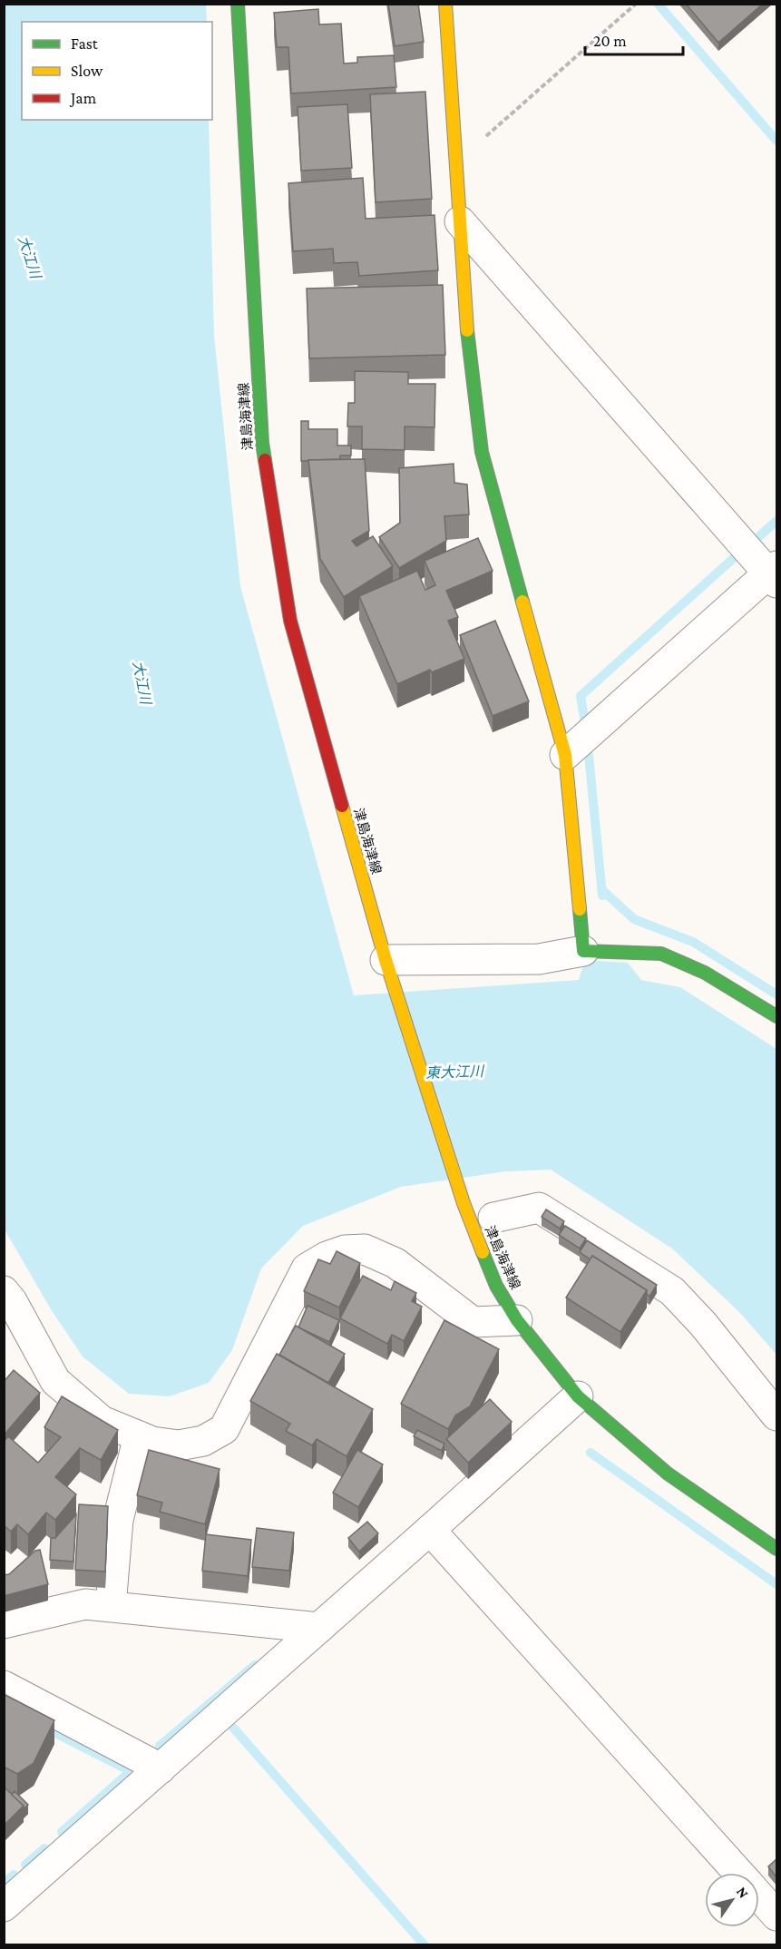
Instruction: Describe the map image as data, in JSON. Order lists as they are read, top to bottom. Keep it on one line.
{"streets":{"main road":["津島海津線"]},"water":["大江川","東大江川"],"legend":["Fast","Slow","Jam"],"scale_bar":"20 m","north":"top right"}
